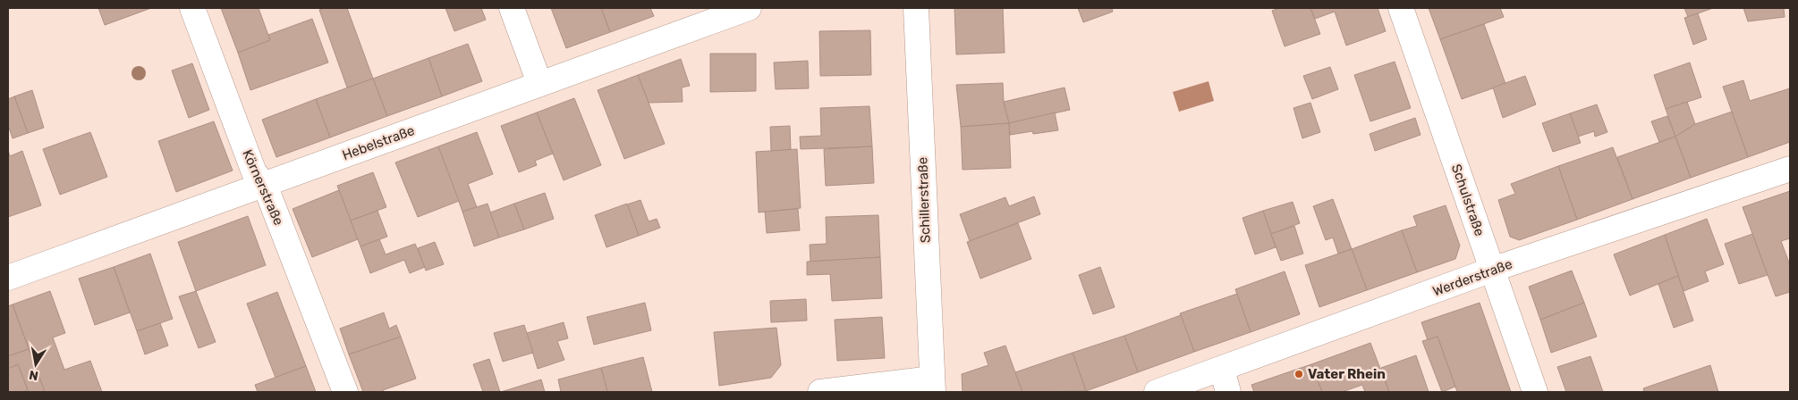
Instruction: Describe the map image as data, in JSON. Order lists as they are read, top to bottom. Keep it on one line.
{"streets":{"street":["Hebelstraße","Körnerstraße","Schillerstraße","Schulstraße","Werderstraße"]},"crossings":[["Hebelstraße","Körnerstraße"],["Schulstraße","Werderstraße"]],"places":["Vater Rhein"],"north":"bottom"}
